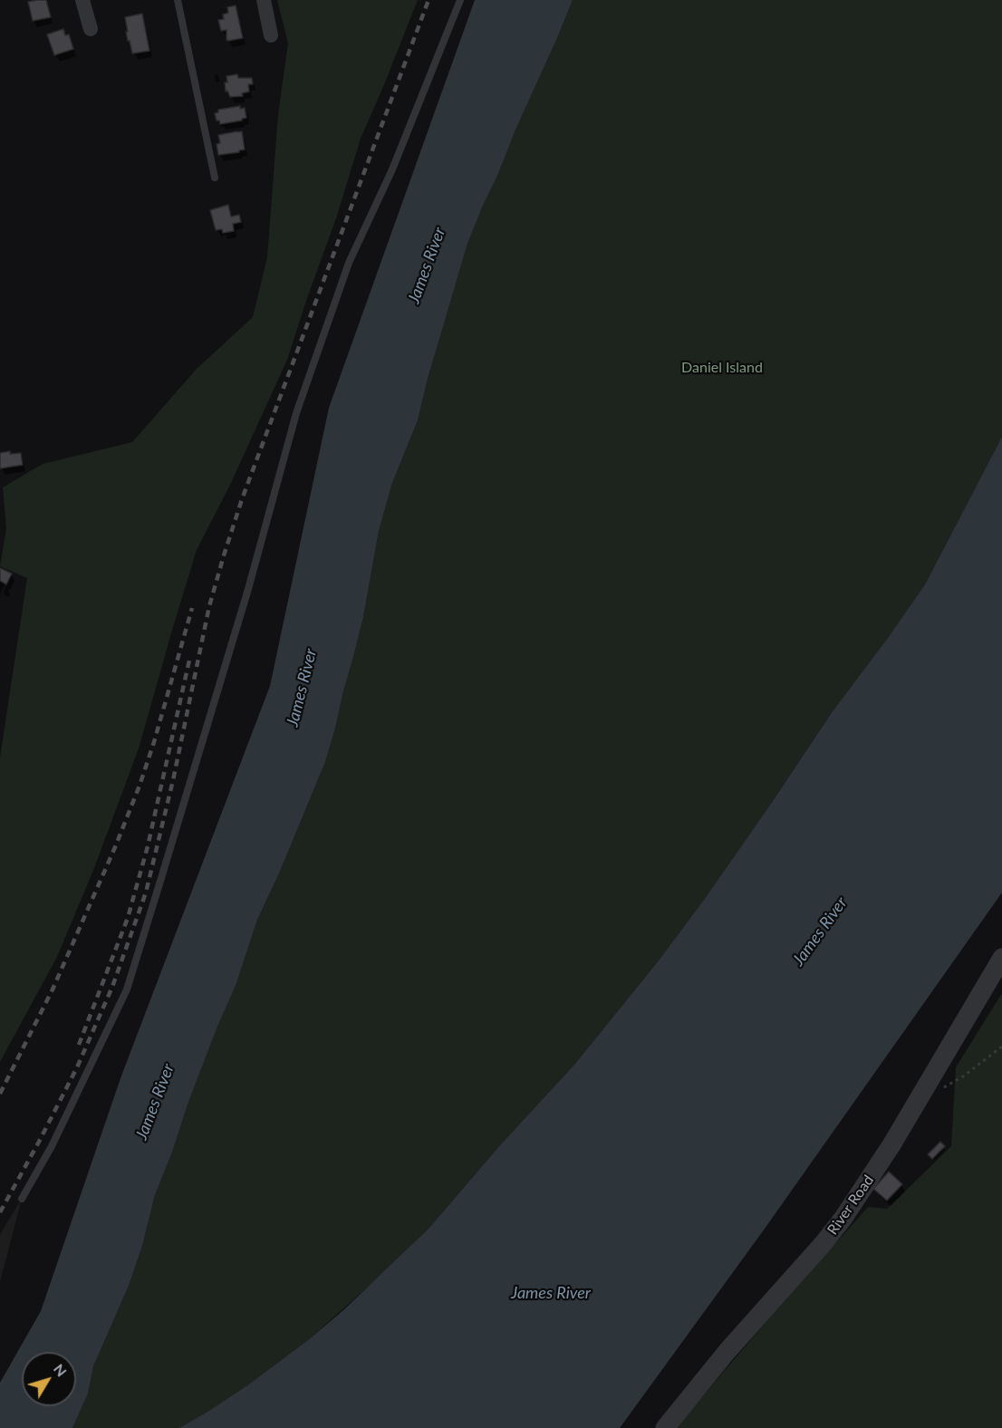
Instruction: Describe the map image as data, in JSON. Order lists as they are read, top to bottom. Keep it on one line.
{"streets":{"street":["River Road"]},"water":["James River"],"parks":["Daniel Island"],"north":"top right"}
